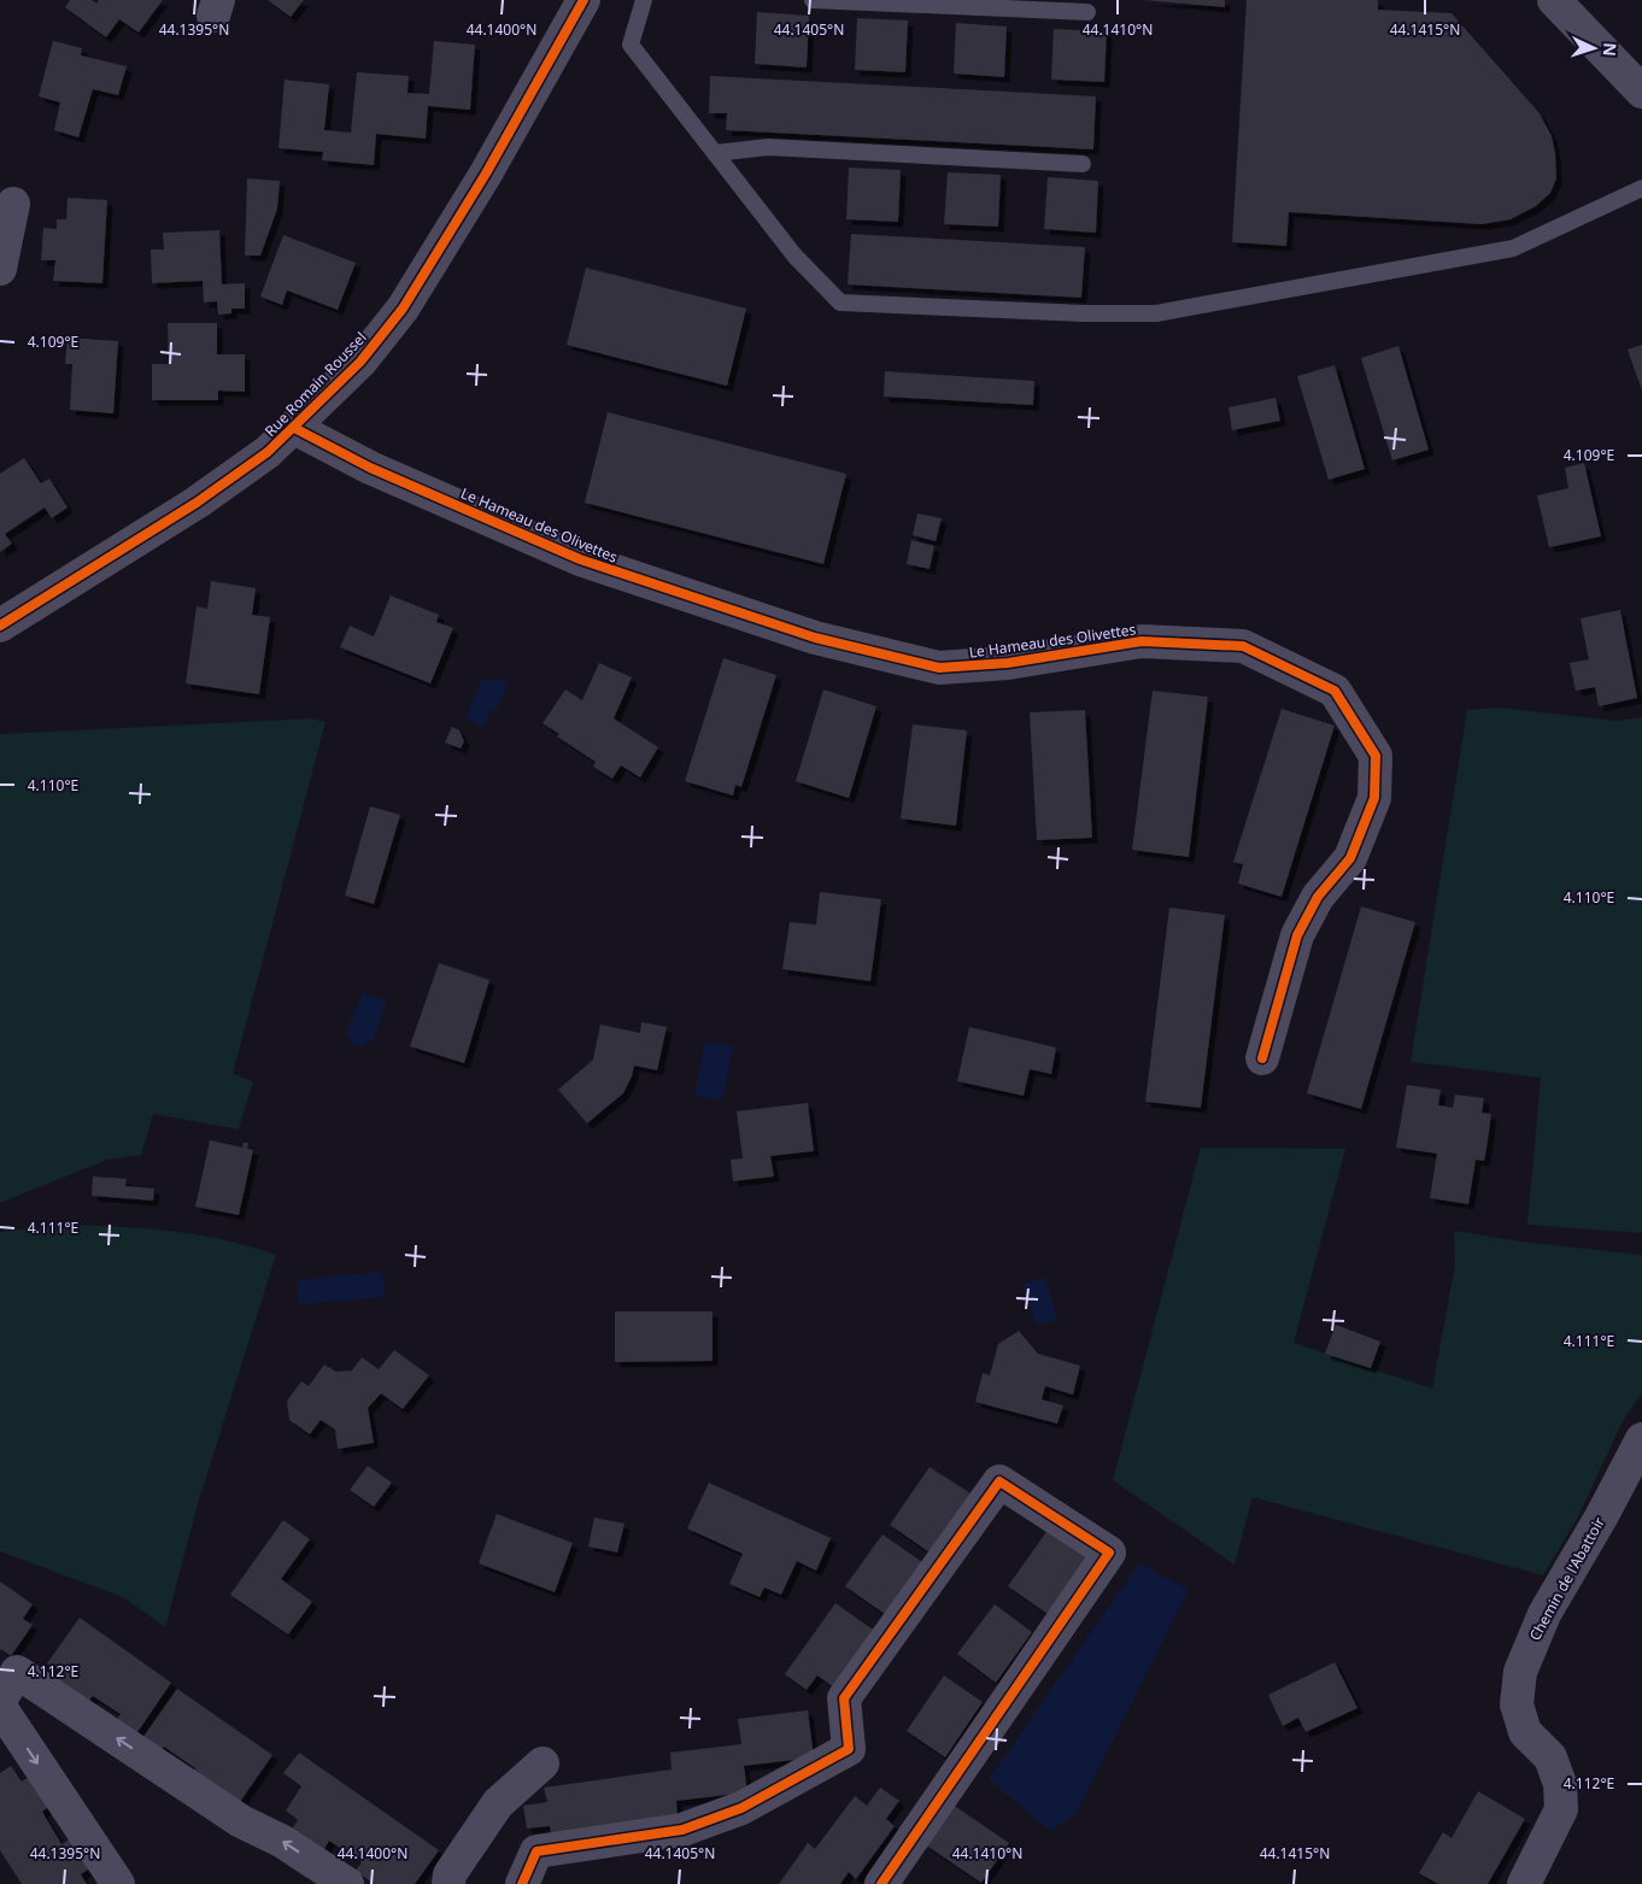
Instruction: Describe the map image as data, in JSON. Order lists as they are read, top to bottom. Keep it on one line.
{"streets":{"street":["Rue Romain Roussel","Le Hameau des Olivettes","Chemin de l'Abattoir"]},"crossings":[["Rue Romain Roussel","Le Hameau des Olivettes"]],"north":"right","coordinates":["44.1395°N","44.1400°N","44.1405°N","44.1410°N","44.1415°N","4.109°E","4.110°E","4.111°E","4.112°E"]}
